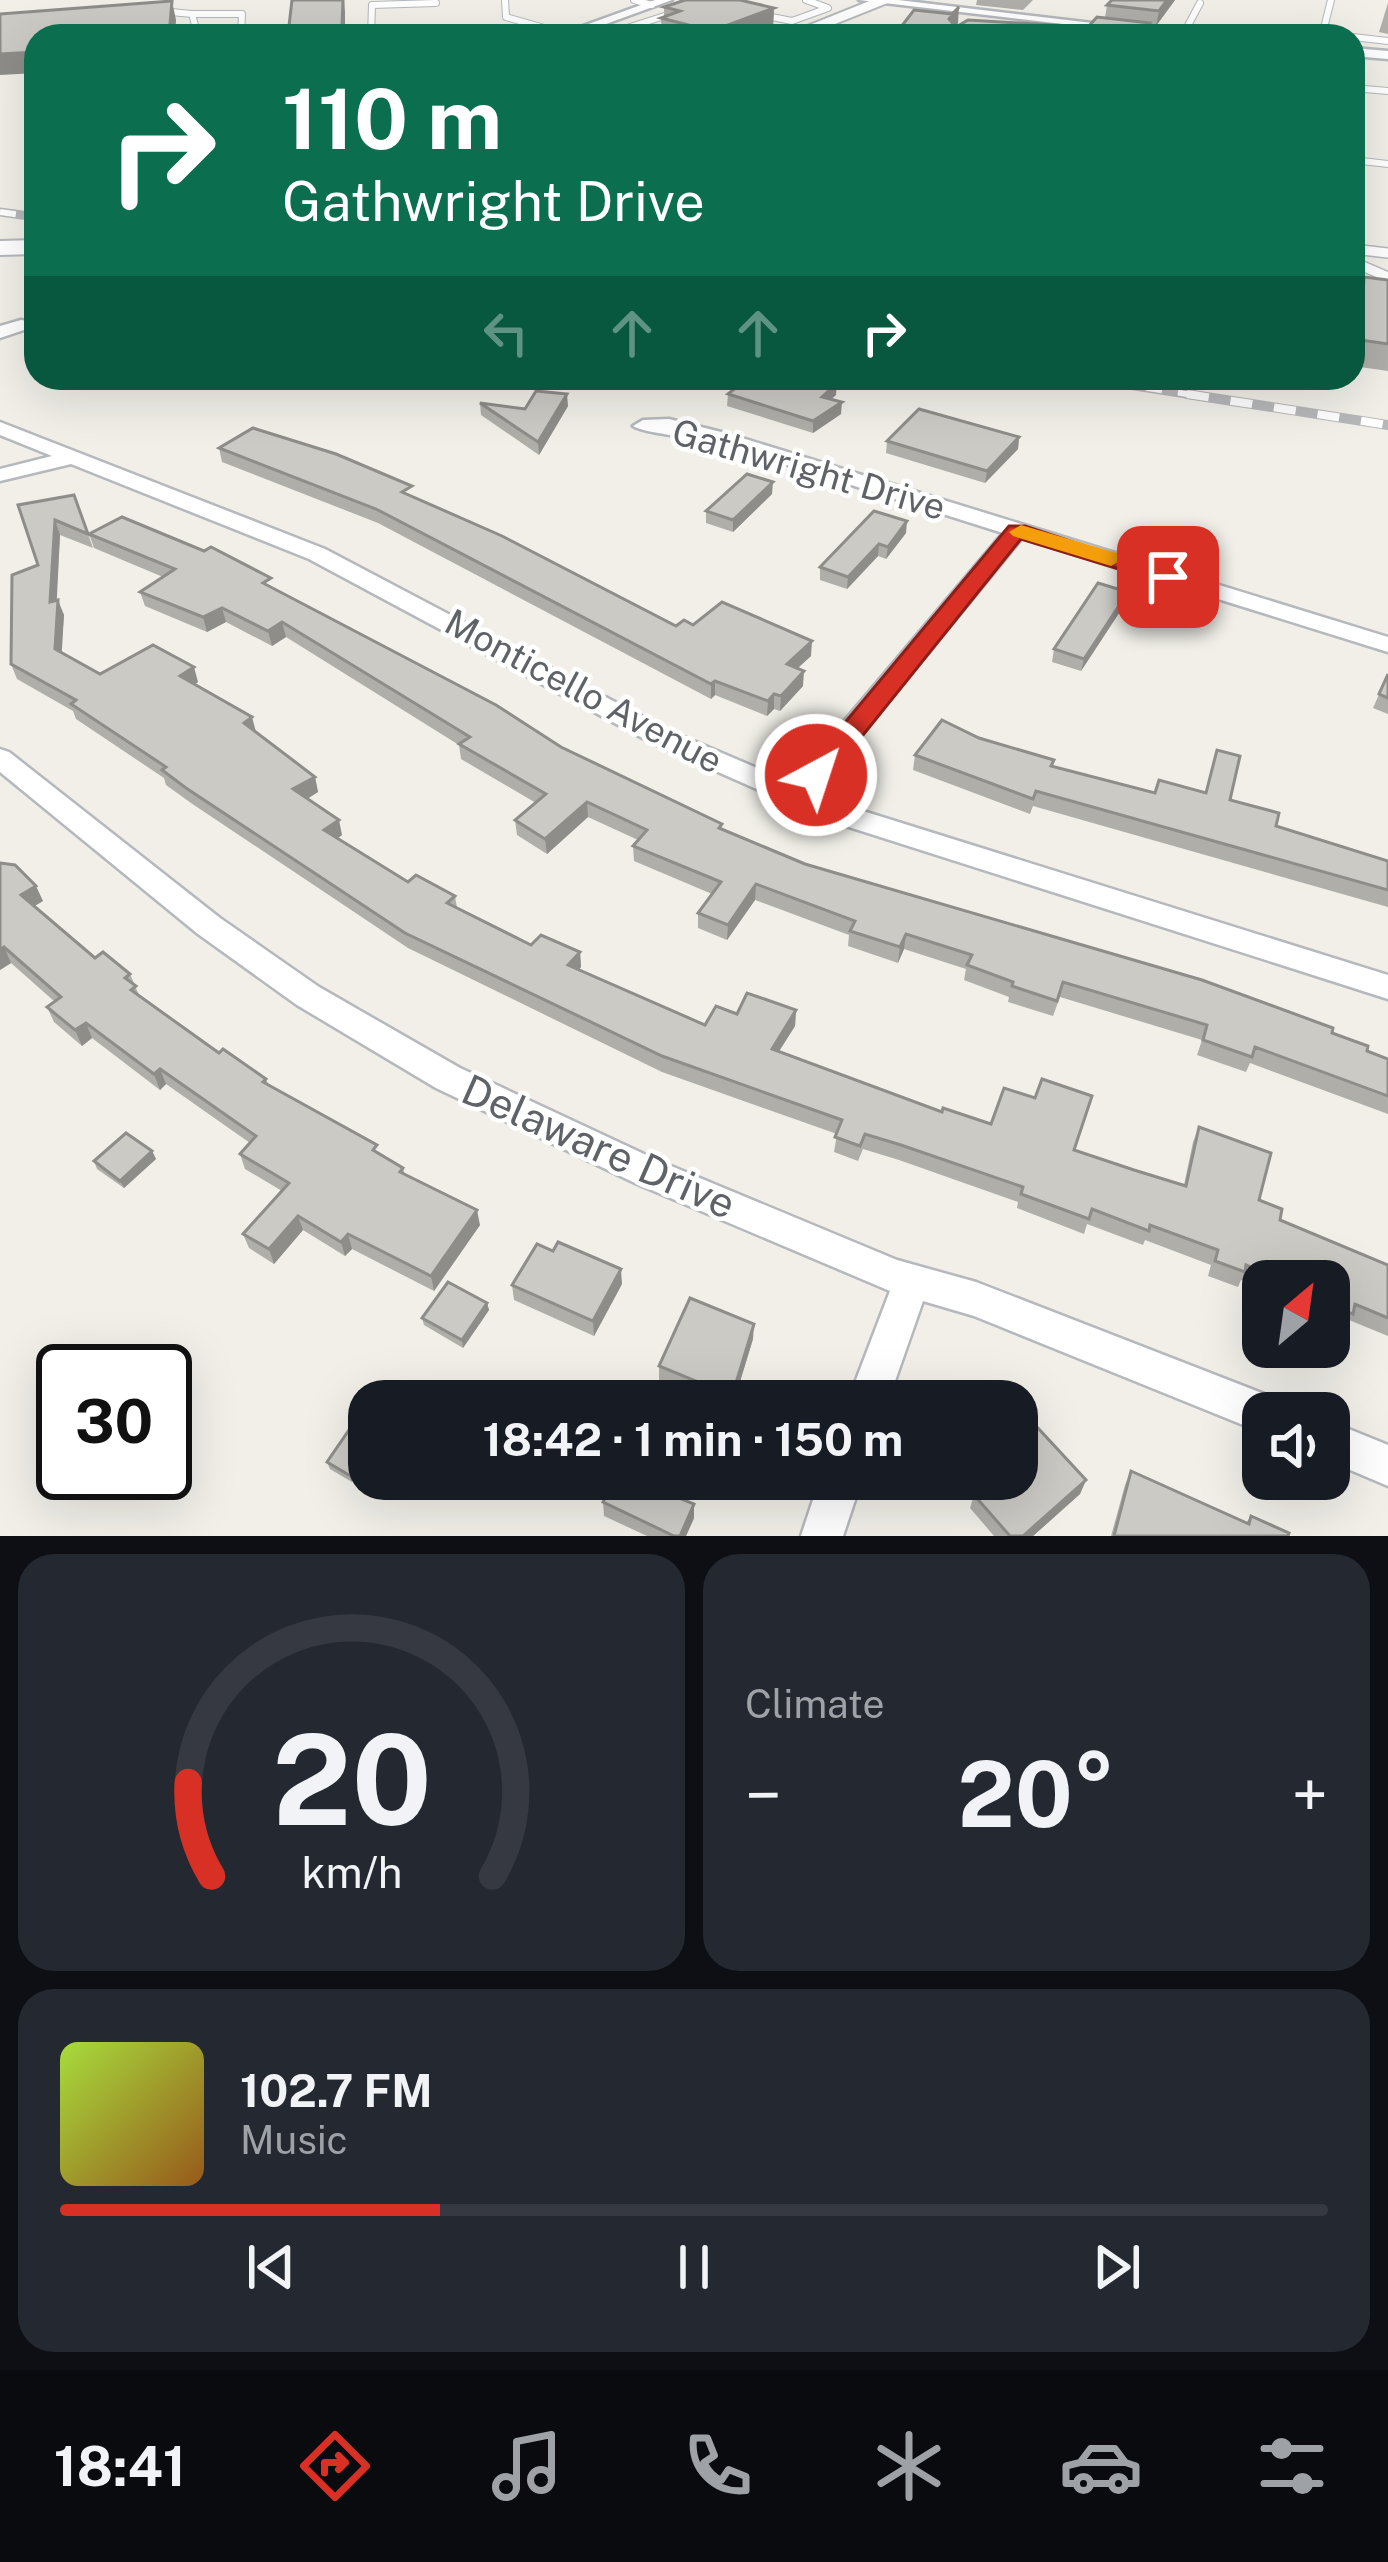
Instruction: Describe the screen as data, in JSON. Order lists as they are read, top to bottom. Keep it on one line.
{"streets":{"street":["Gathwright Drive","Monticello Avenue","Delaware Drive"]},"north":"top right","page":{"turn":["110 m","Gathwright Drive"],"limit":"30","trip":"18:42 · 1 min · 150 m","tile":"Climate","heat":["−","20°","+"],"song":["102.7 FM","Music"],"tabs":"18:41","gauge":["20","km/h"]}}
